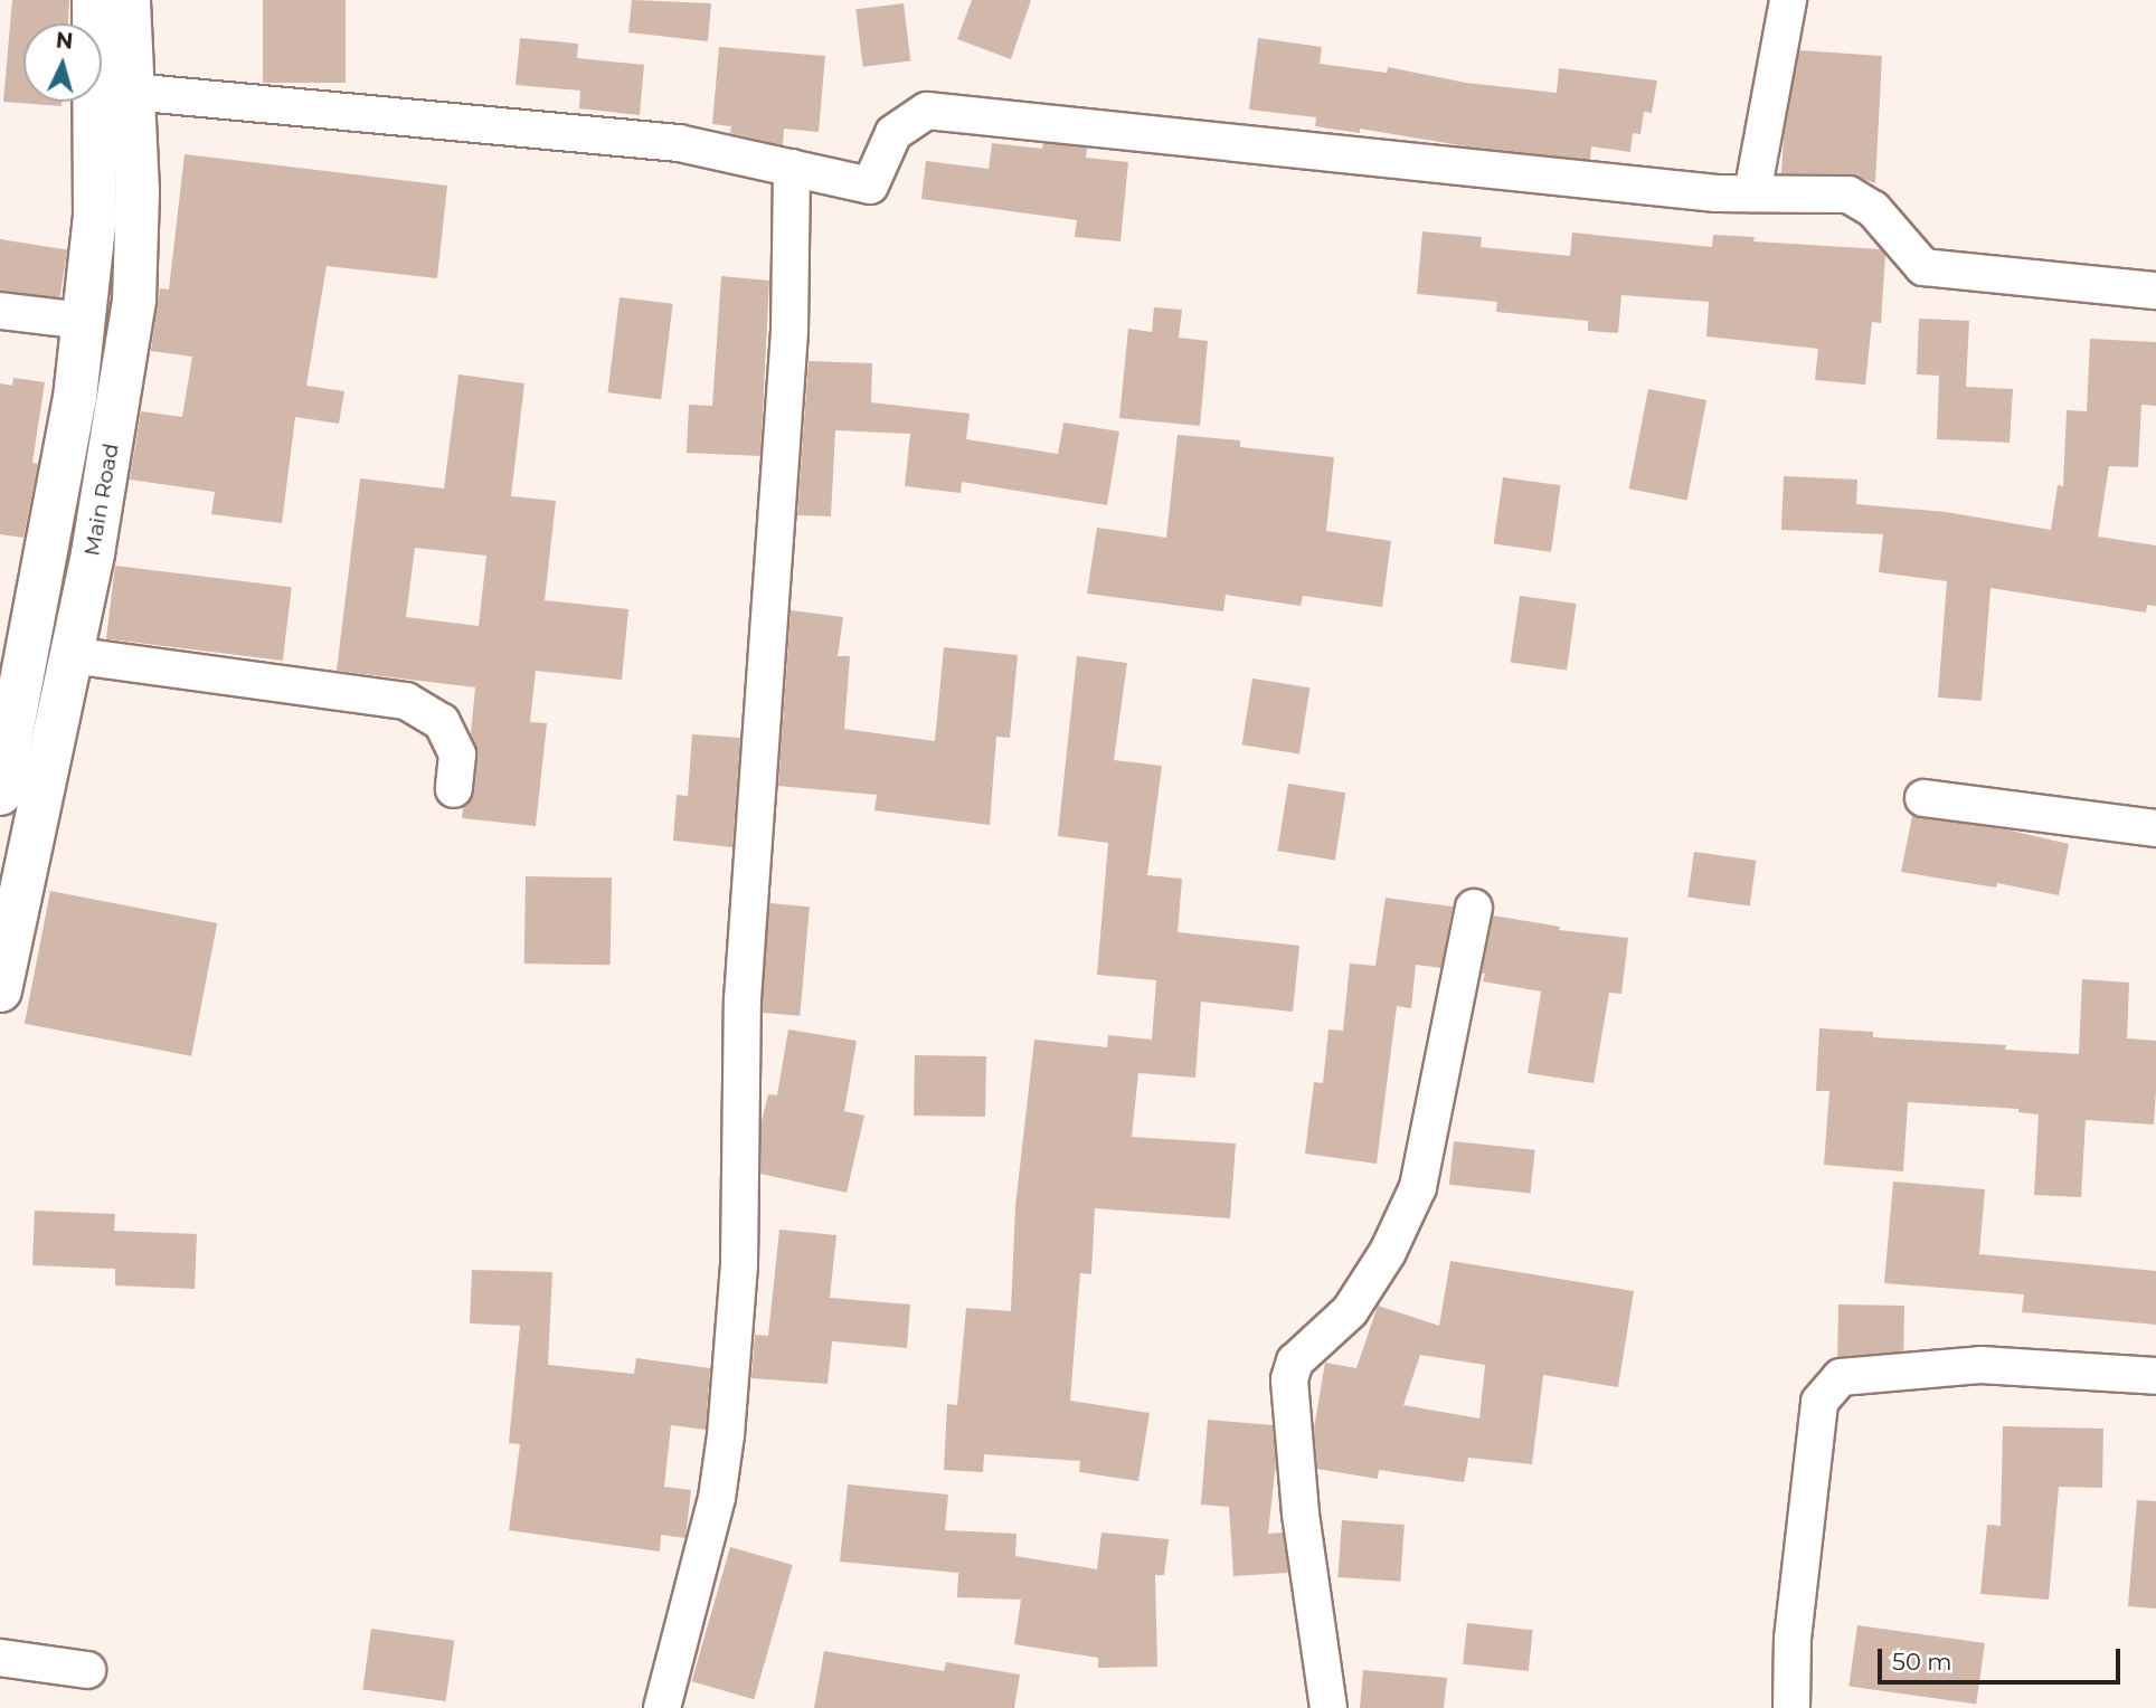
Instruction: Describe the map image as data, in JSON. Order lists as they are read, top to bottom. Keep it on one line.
{"streets":{"main road":["Main Road"]},"scale_bar":"50 m","north":"top"}
